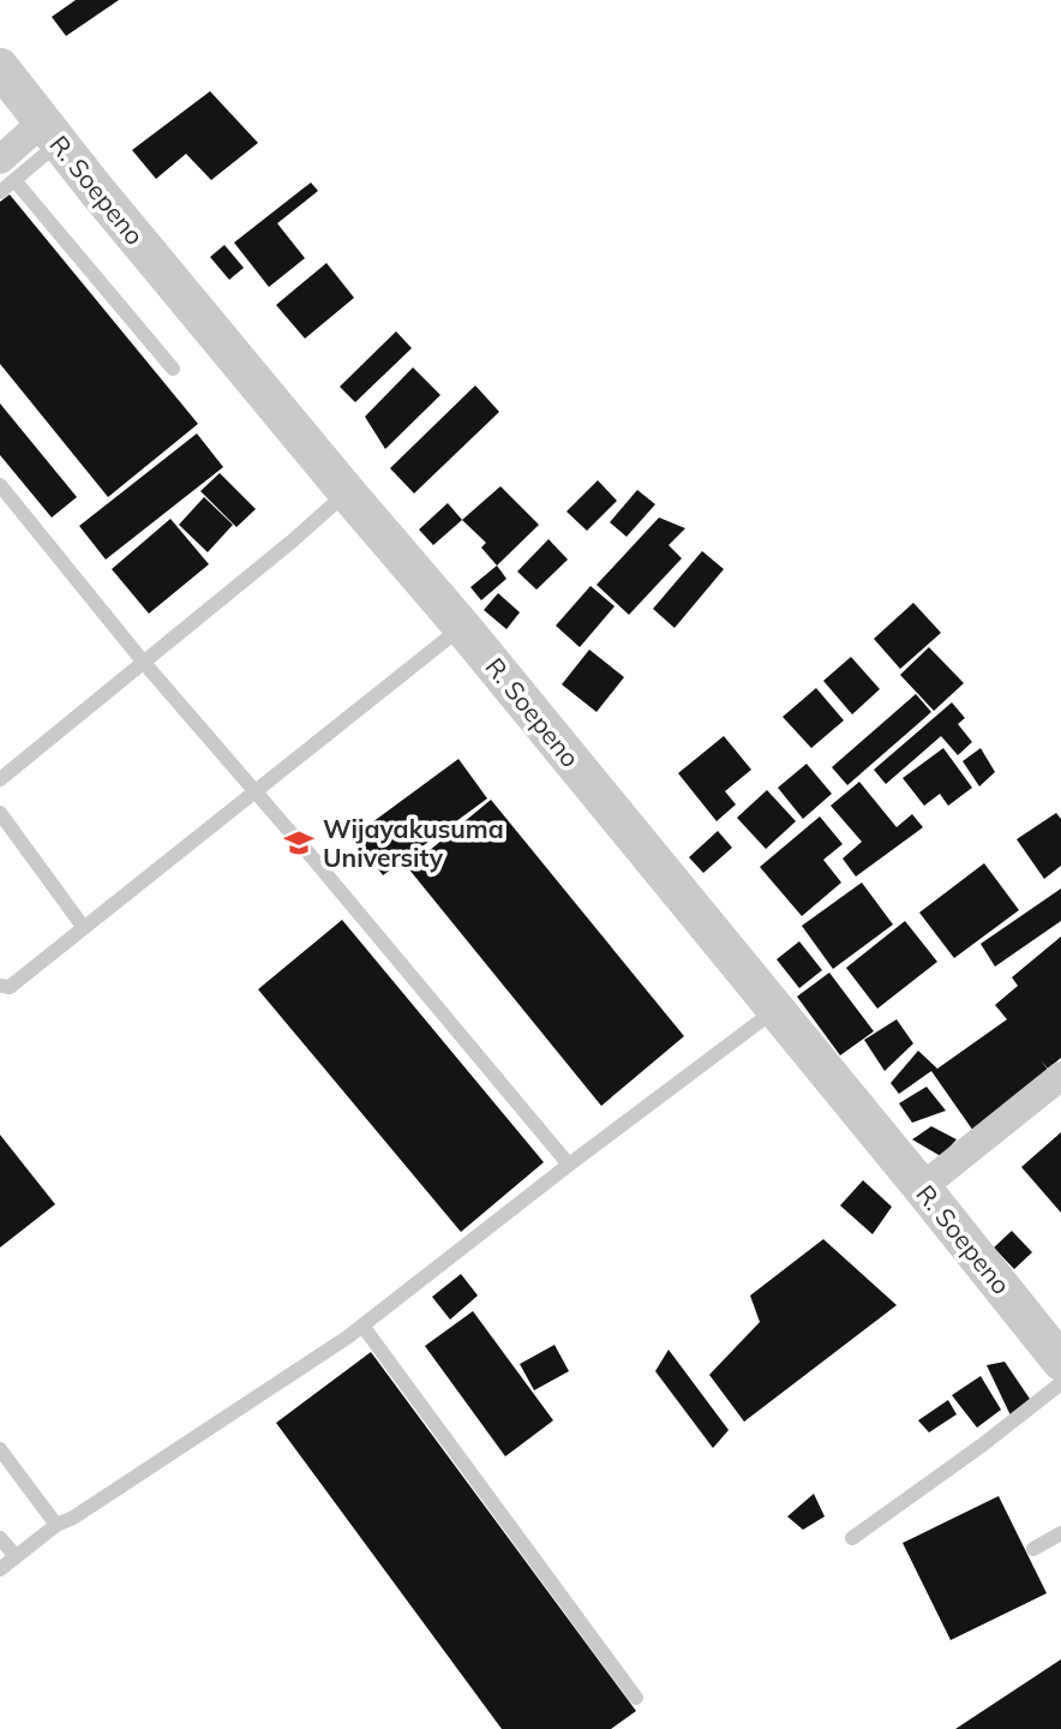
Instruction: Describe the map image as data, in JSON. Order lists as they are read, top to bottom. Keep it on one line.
{"streets":{"street":["R. Soepeno"]},"places":{"school or university":["Wijayakusuma University"]}}
